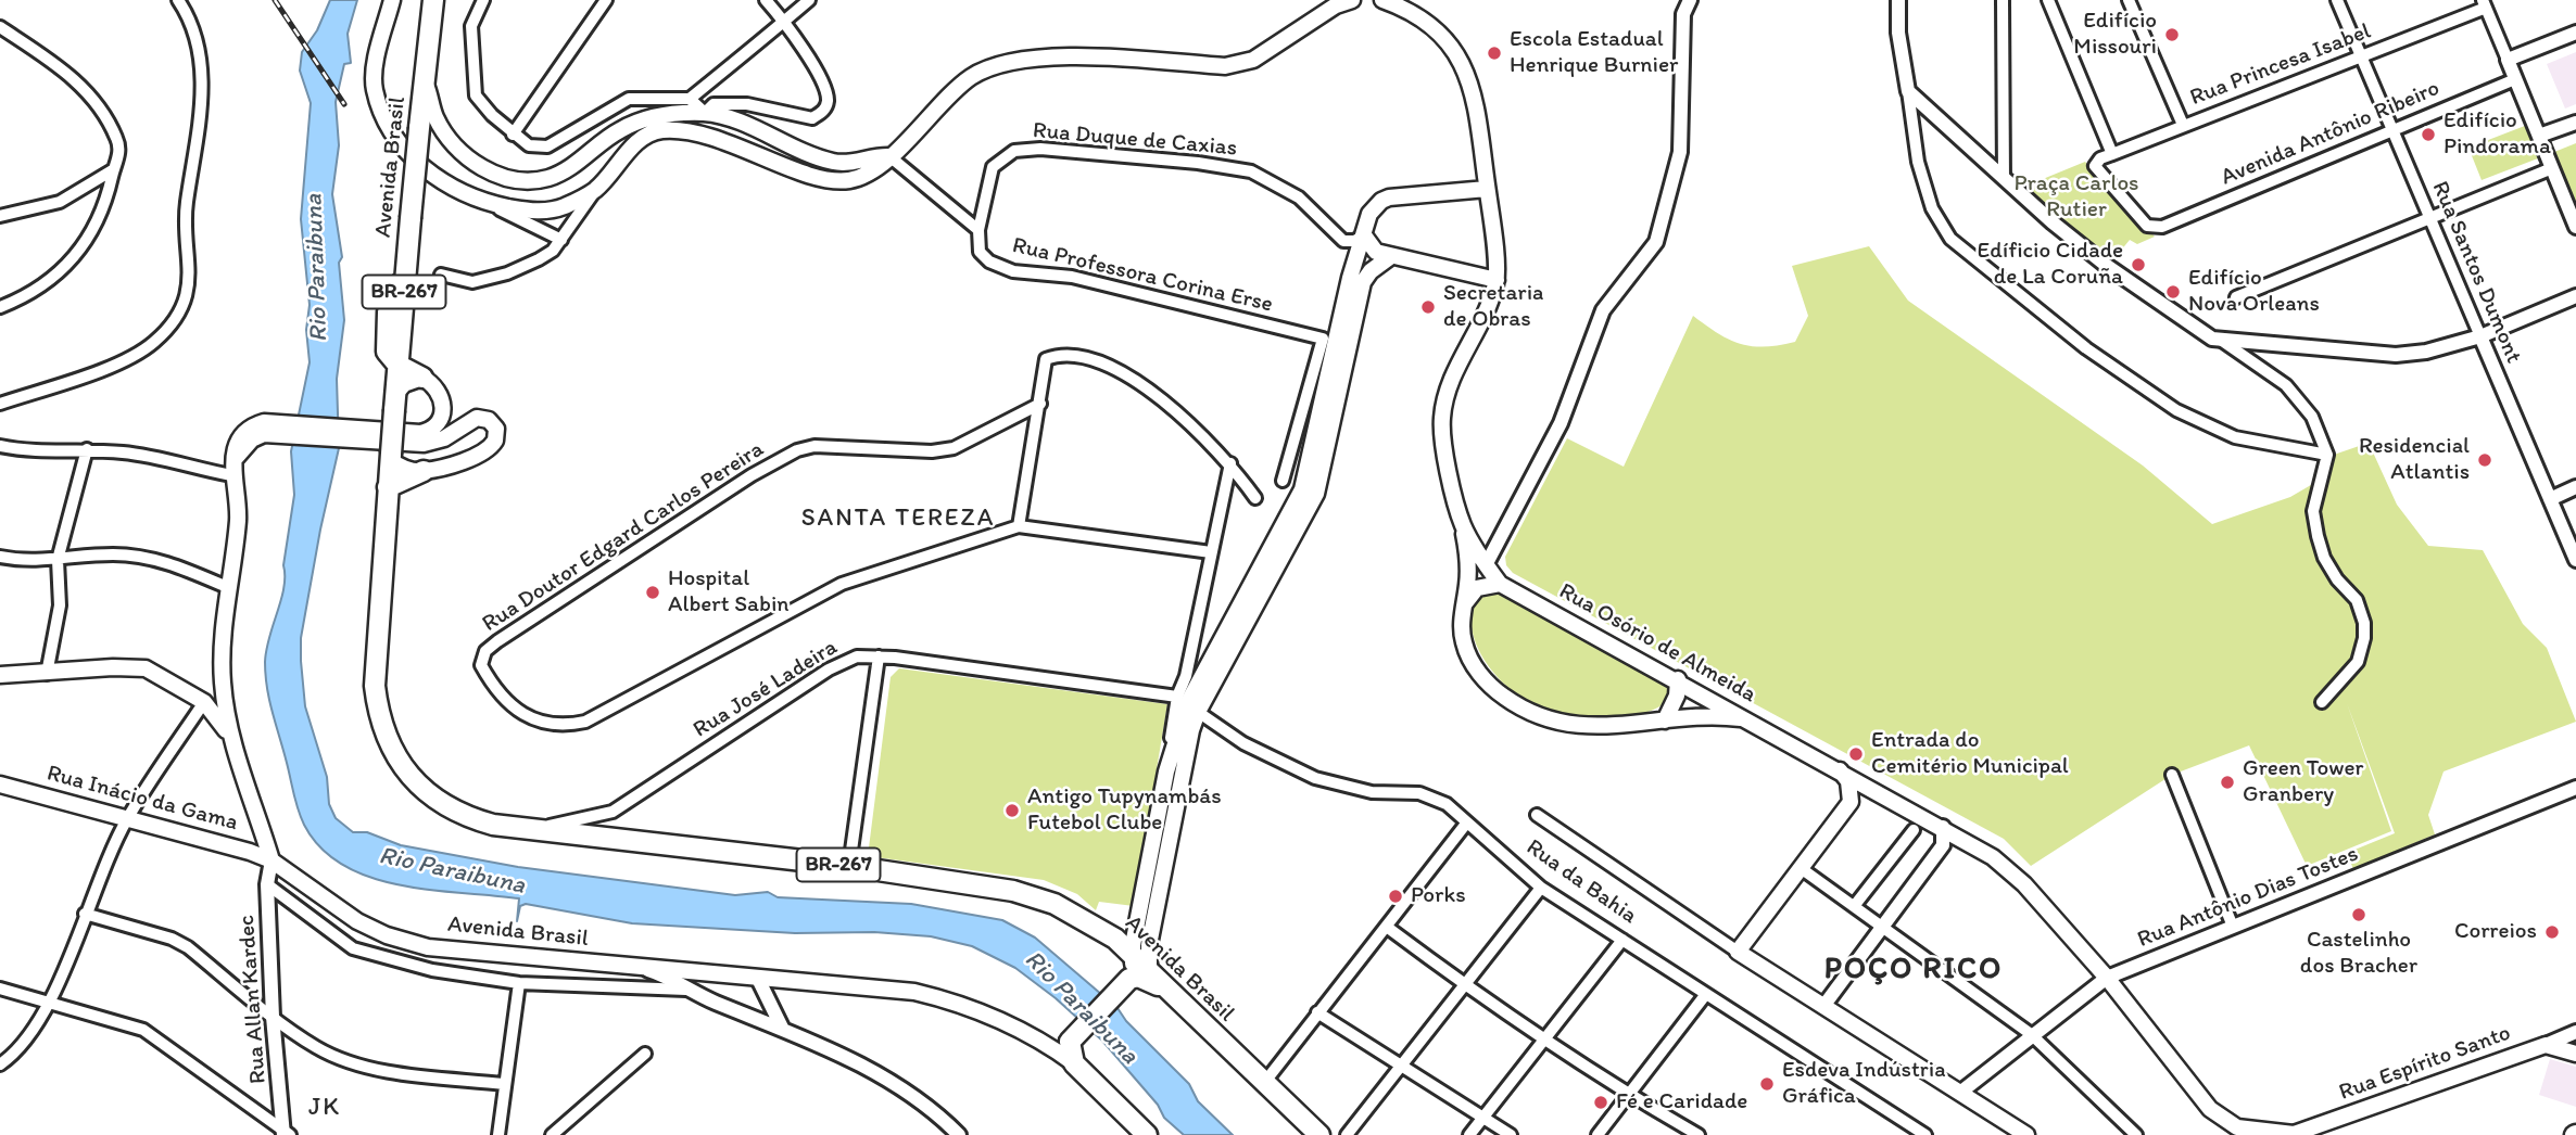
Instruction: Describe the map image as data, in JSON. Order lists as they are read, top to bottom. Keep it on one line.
{"streets":{"highway":["Avenida Brasil","BR-267"],"main road":["Rua Osório de Almeida","Rua Inácio da Gama","Rua da Bahia","Rua Espírito Santo"],"street":["Rua Princesa Isabel","Avenida Antônio Ribeiro","Rua Duque de Caxias","Rua Santos Dumont","Rua Professora Corina Erse","Rua Doutor Edgard Carlos Pereira","Rua José Ladeira","Rua Antônio Dias Tostes","Rua Allan Kardec"]},"crossings":[["Rua Princesa Isabel","Avenida Antônio Ribeiro"],["Rua Princesa Isabel","Rua Santos Dumont"],["Avenida Antônio Ribeiro","Rua Santos Dumont"],["Rua Duque de Caxias","Rua Professora Corina Erse"],["Avenida Brasil","BR-267"],["Avenida Brasil","Rua José Ladeira"],["Avenida Brasil","Rua Inácio da Gama"],["Avenida Brasil","Rua Allan Kardec"],["Rua Osório de Almeida","Rua Antônio Dias Tostes"],["Rua Osório de Almeida","Rua Espírito Santo"],["Rua José Ladeira","Rua da Bahia"],["Rua Inácio da Gama","Rua Allan Kardec"],["Rua da Bahia","Rua Antônio Dias Tostes"]],"districts":["SANTA TEREZA","POÇO RICO","JK"],"water":["Rio Paraibuna"],"parks":["Praça Carlos Rutier"],"places":["Edifício Missouri","Escola Estadual Henrique Burnier","Edifício Pindorama","Edíficio Cidade de La Coruña","Edifício Nova Orleans","Secretaria de Obras","Residencial Atlantis","Hospital Albert Sabin","Entrada do Cemitério Municipal","Green Tower Granbery","Antigo Tupynambás Futebol Clube","Porks","Castelinho dos Bracher","Correios","Esdeva Indústria Gráfica","Fé e Caridade"]}
